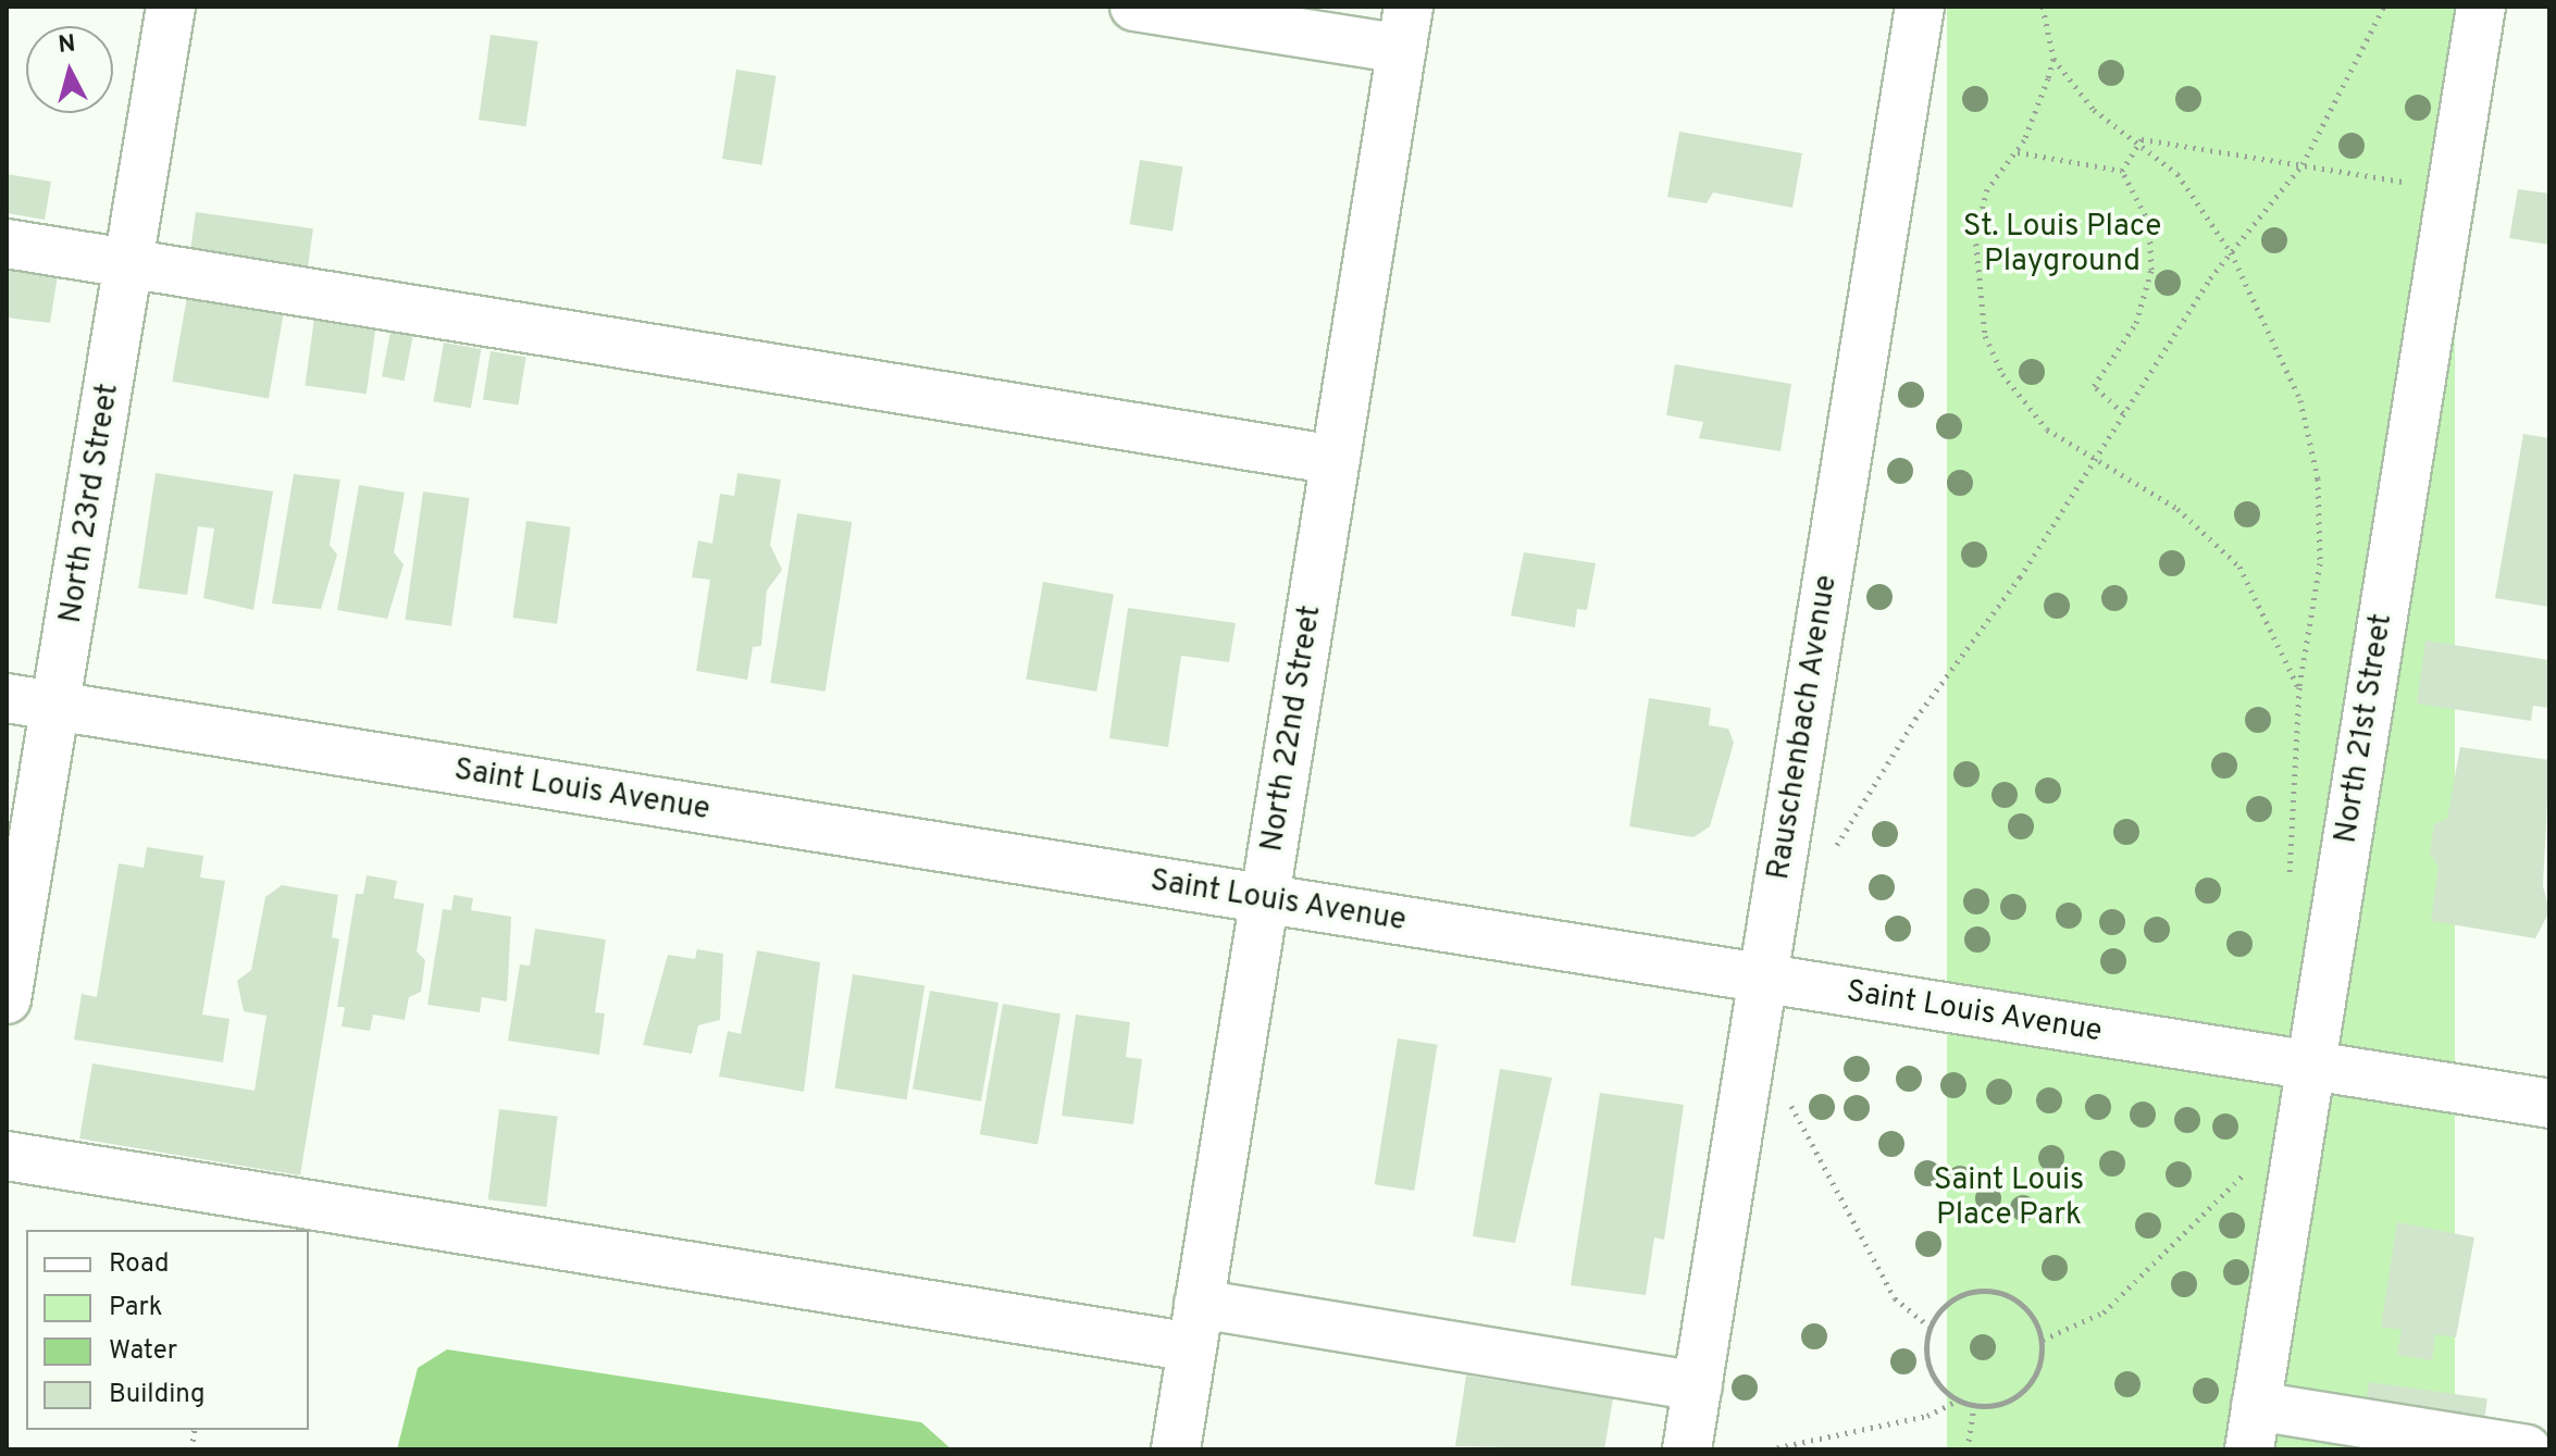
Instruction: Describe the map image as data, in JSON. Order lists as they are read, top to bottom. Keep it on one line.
{"streets":{"street":["North 23rd Street","Rauschenbach Avenue","North 22nd Street","North 21st Street","Saint Louis Avenue"]},"crossings":[["North 23rd Street","Saint Louis Avenue"],["Rauschenbach Avenue","Saint Louis Avenue"],["North 22nd Street","Saint Louis Avenue"],["North 21st Street","Saint Louis Avenue"]],"parks":["St. Louis Place Playground","Saint Louis Place Park"],"legend":["Road","Park","Water","Building"],"north":"top"}
